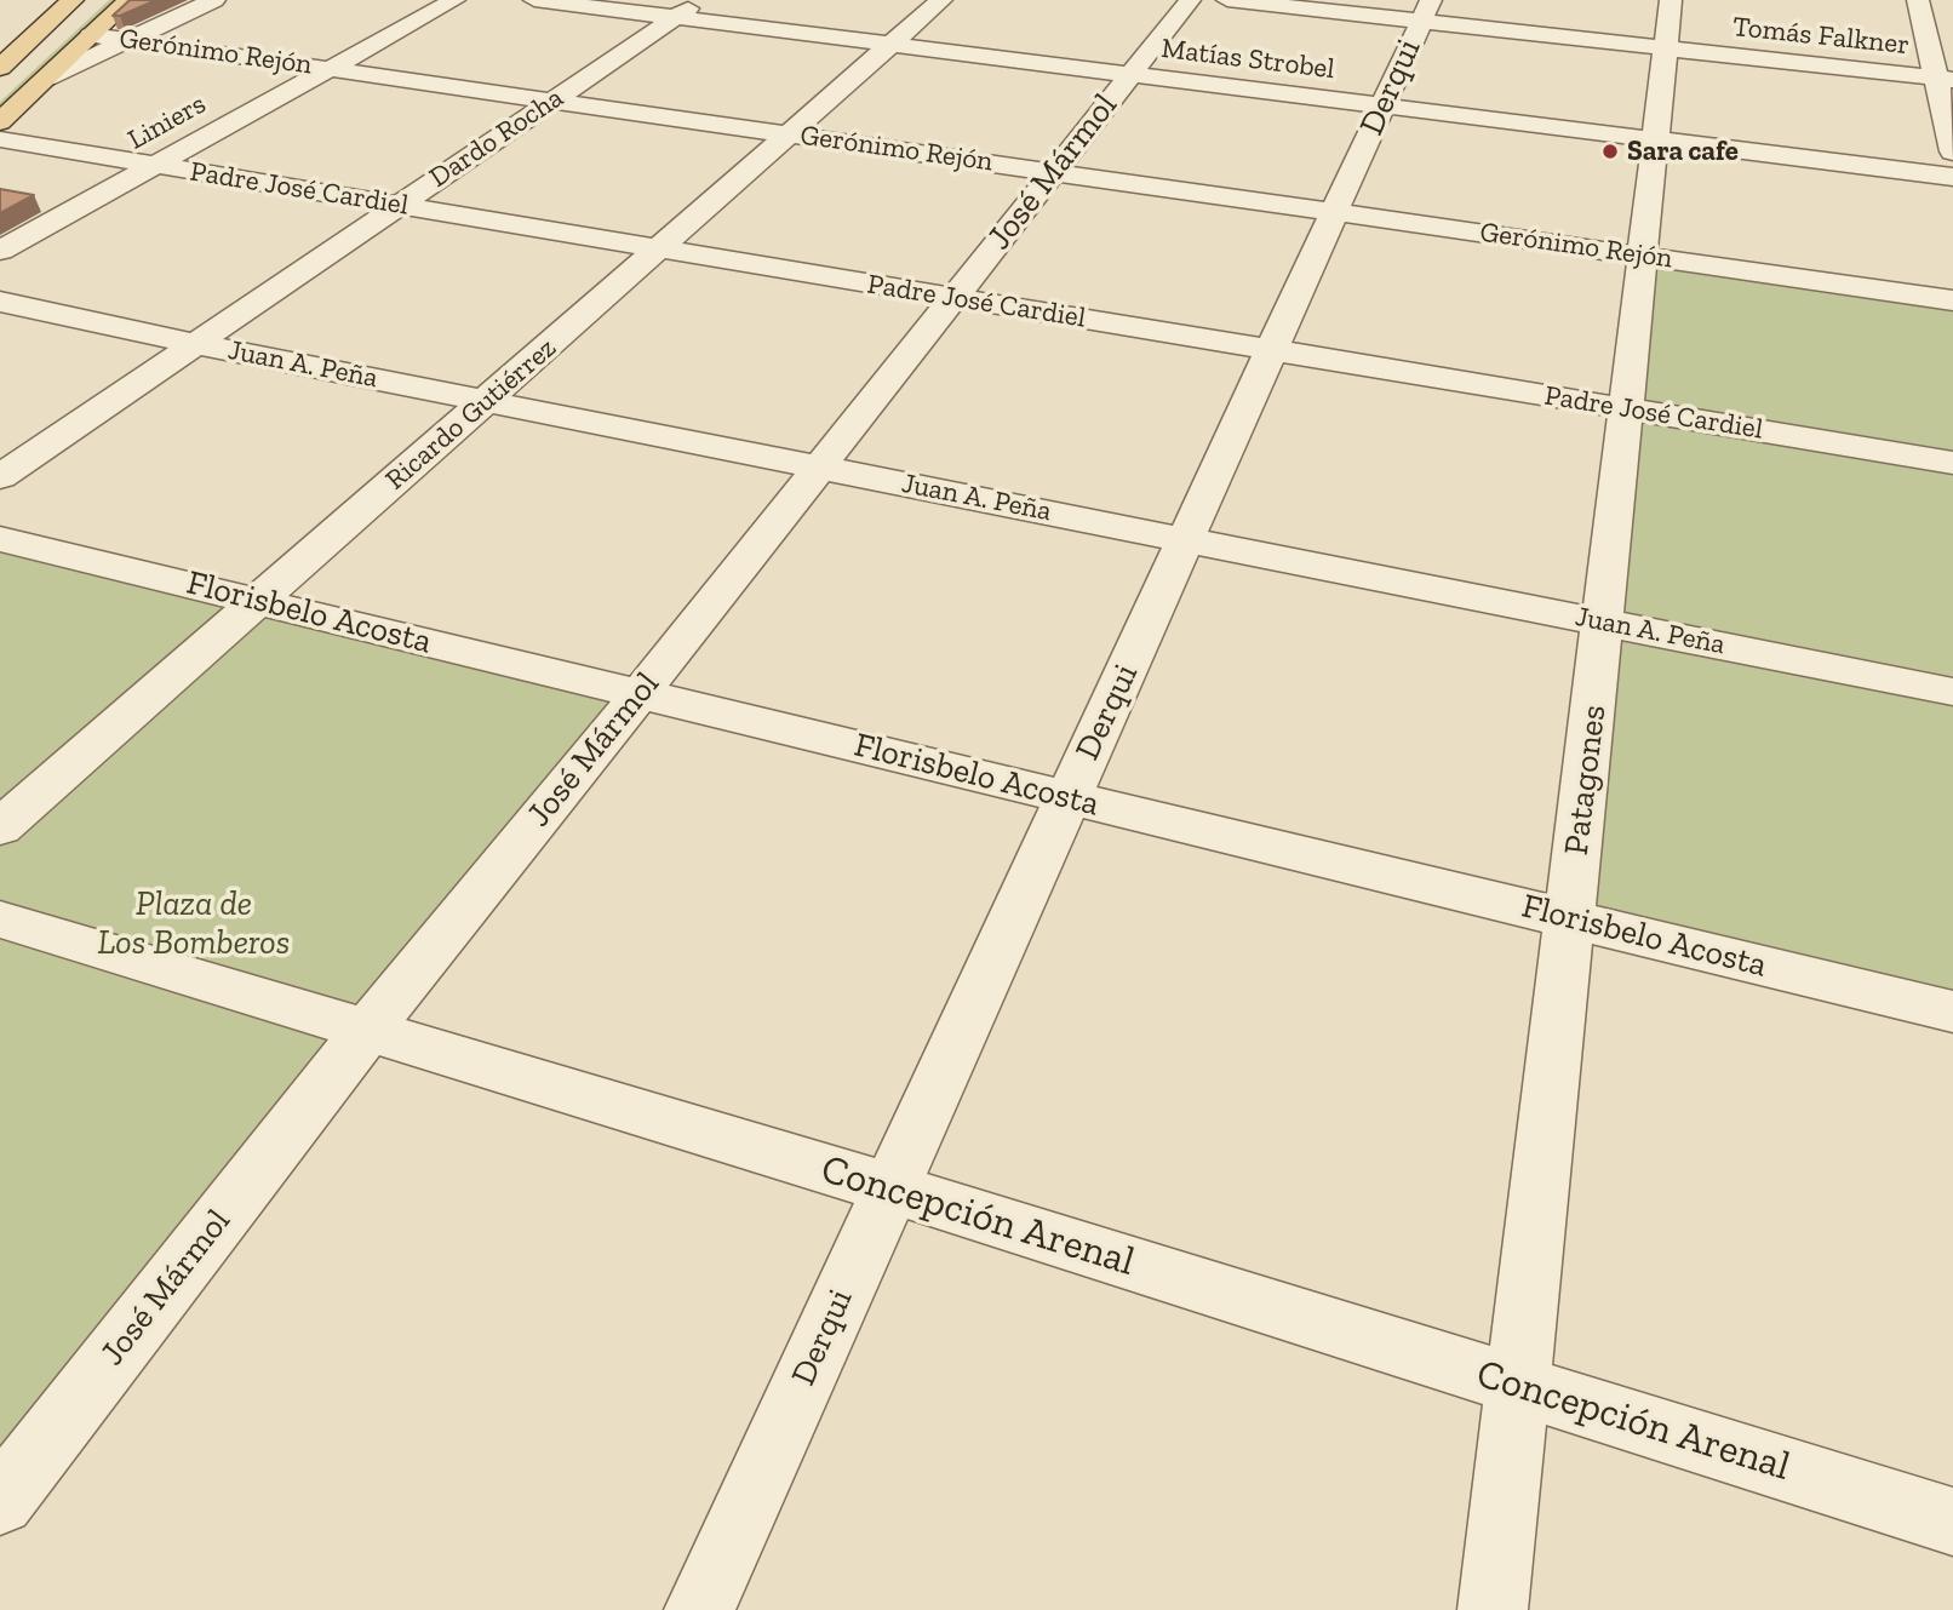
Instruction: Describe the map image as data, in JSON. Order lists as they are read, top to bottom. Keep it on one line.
{"streets":{"street":["Tomás Falkner","Gerónimo Rejón","Matías Strobel","Derqui","Liniers","Dardo Rocha","José Mármol","Padre José Cardiel","Juan A. Peña","Ricardo Gutiérrez","Florisbelo Acosta","Patagones","Concepción Arenal"]},"crossings":[["Tomás Falkner","Derqui"],["Tomás Falkner","Patagones"],["Gerónimo Rejón","Derqui"],["Gerónimo Rejón","Liniers"],["Gerónimo Rejón","Dardo Rocha"],["Gerónimo Rejón","José Mármol"],["Gerónimo Rejón","Ricardo Gutiérrez"],["Gerónimo Rejón","Patagones"],["Matías Strobel","Derqui"],["Matías Strobel","Dardo Rocha"],["Matías Strobel","José Mármol"],["Matías Strobel","Ricardo Gutiérrez"],["Matías Strobel","Patagones"],["Derqui","Padre José Cardiel"],["Derqui","Juan A. Peña"],["Derqui","Florisbelo Acosta"],["Derqui","Concepción Arenal"],["Liniers","Padre José Cardiel"],["Dardo Rocha","Padre José Cardiel"],["Dardo Rocha","Juan A. Peña"],["José Mármol","Padre José Cardiel"],["José Mármol","Juan A. Peña"],["José Mármol","Florisbelo Acosta"],["José Mármol","Concepción Arenal"],["Padre José Cardiel","Ricardo Gutiérrez"],["Padre José Cardiel","Patagones"],["Juan A. Peña","Ricardo Gutiérrez"],["Juan A. Peña","Patagones"],["Ricardo Gutiérrez","Florisbelo Acosta"],["Florisbelo Acosta","Patagones"],["Patagones","Concepción Arenal"]],"parks":["Plaza de Los Bomberos"],"places":["Sara cafe"]}
